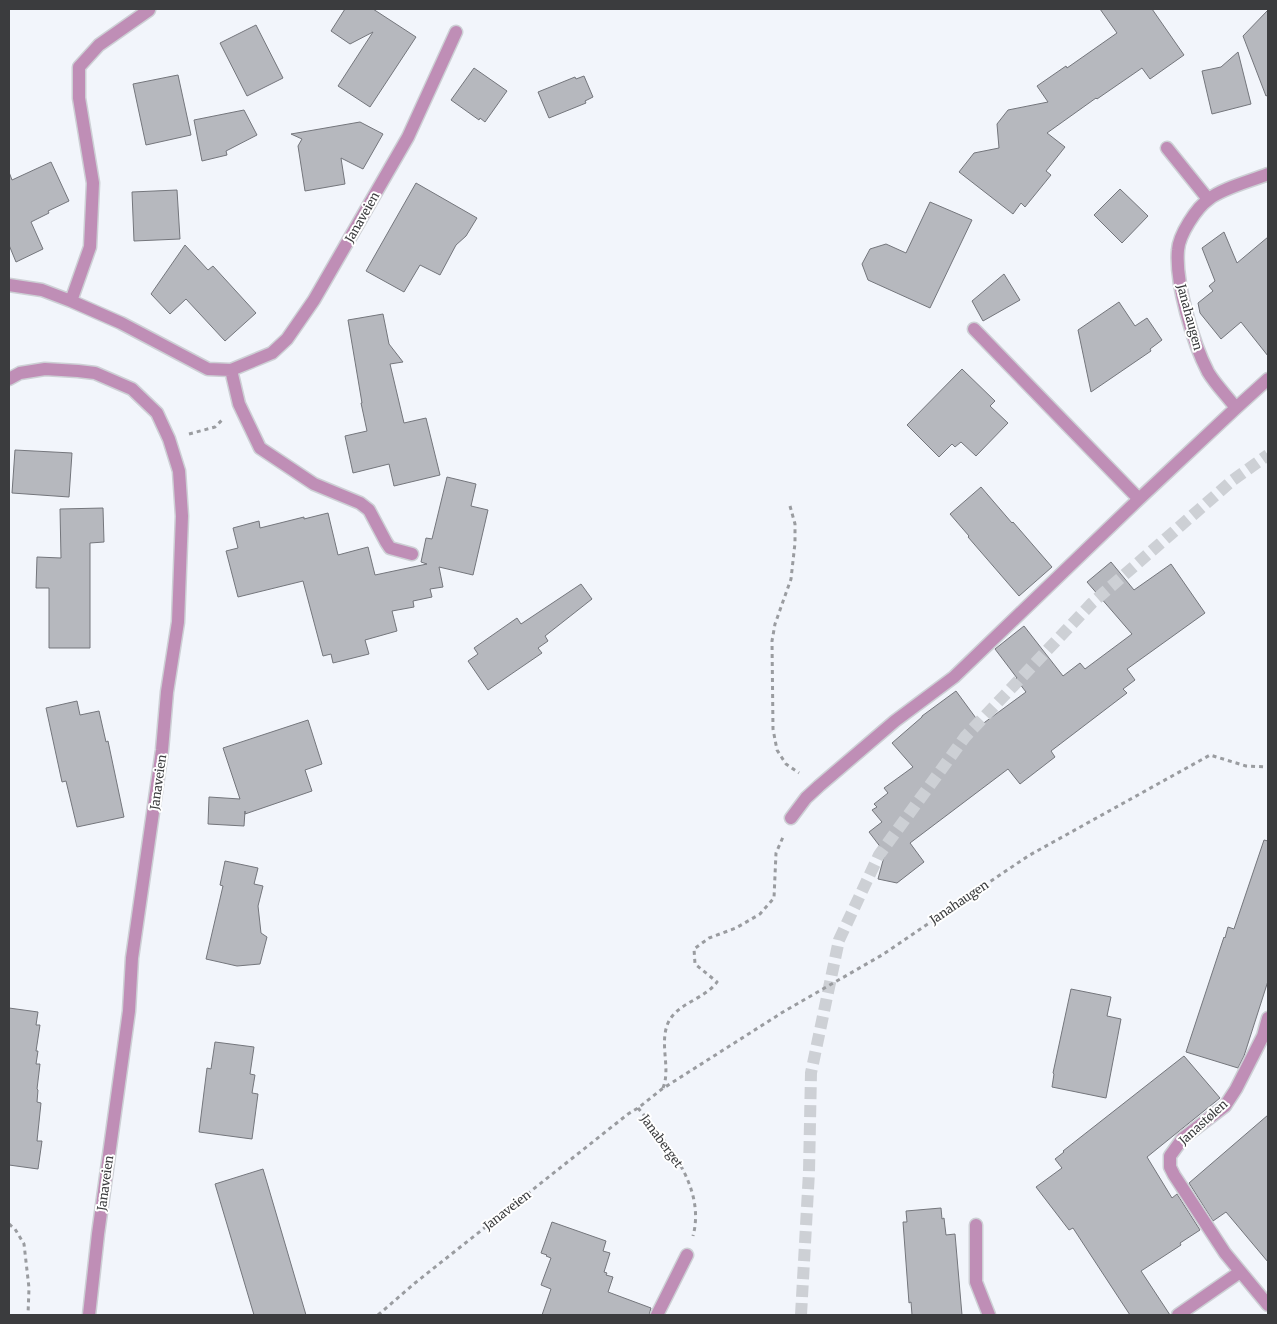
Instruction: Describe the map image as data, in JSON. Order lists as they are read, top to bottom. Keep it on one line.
{"streets":{"street":["Janaveien","Janahaugen","Janastølen"],"path":["Janaberget"]},"crossings":[["Janaveien","Janahaugen"],["Janaveien","Janaberget"],["Janahaugen","Janaberget"]]}
